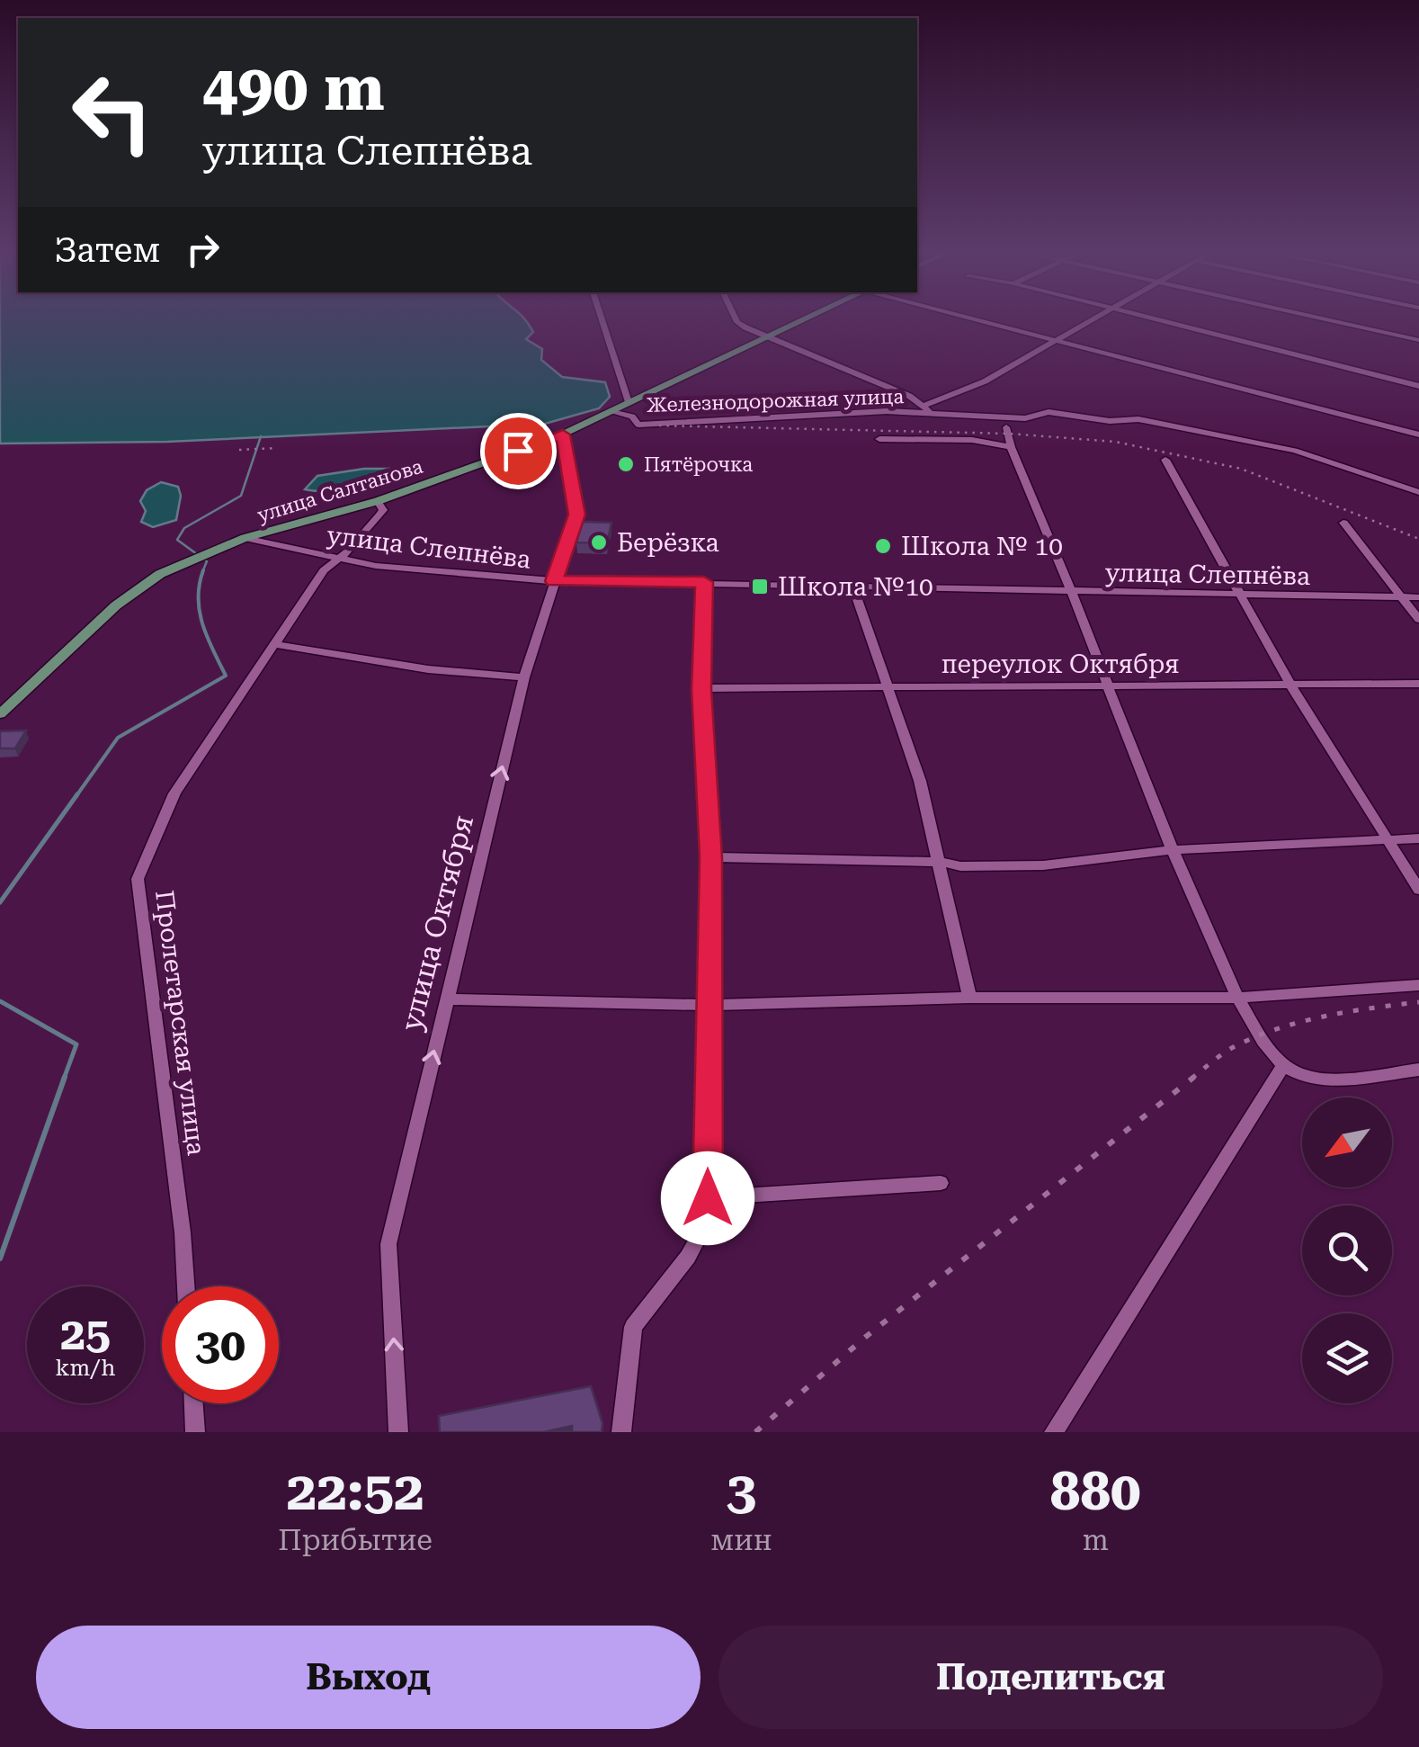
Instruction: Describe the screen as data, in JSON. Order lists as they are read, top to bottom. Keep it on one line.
{"streets":{"main road":["улица Салтанова"],"street":["Железнодорожная улица","улица Слепнёва","переулок Октября","улица Октября","Пролетарская улица"]},"crossings":[["Железнодорожная улица","улица Салтанова"],["улица Салтанова","улица Слепнёва"],["улица Салтанова","улица Октября"],["улица Салтанова","Пролетарская улица"],["улица Слепнёва","улица Октября"],["улица Слепнёва","Пролетарская улица"]],"one_way":["улица Октября"],"places":{"other":["Пятёрочка","Берёзка","Школа № 10"],"transit":["Школа №10"]},"north":"bottom left","page":{"turn":["490 m","улица Слепнёва"],"then":"Затем","speed":"25 km/h","limit":"30","eta":["22:52","Прибытие","3","мин","880","m"],"buttons":["Выход","Поделиться"]}}
